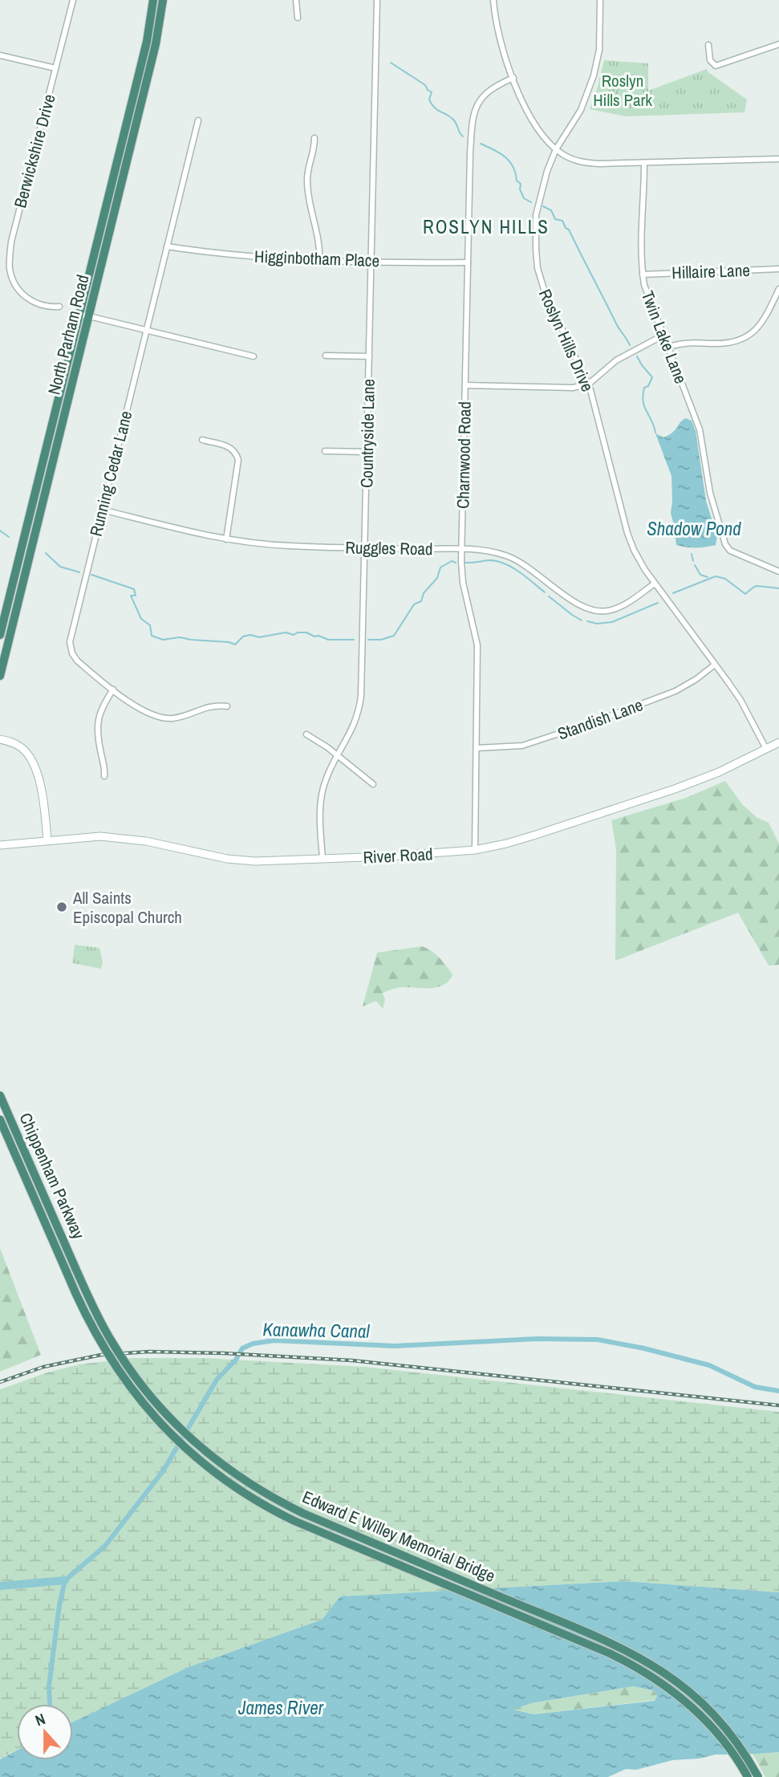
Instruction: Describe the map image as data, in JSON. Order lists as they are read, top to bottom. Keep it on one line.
{"streets":{"highway":["North Parham Road","Chippenham Parkway","Edward E Willey Memorial Bridge"],"main road":["River Road"],"street":["Berwickshire Drive","Higginbotham Place","Hillaire Lane","Twin Lake Lane","Roslyn Hills Drive","Countryside Lane","Charnwood Road","Running Cedar Lane","Ruggles Road","Standish Lane"]},"crossings":[["Higginbotham Place","Countryside Lane"],["Higginbotham Place","Charnwood Road"],["Higginbotham Place","Running Cedar Lane"],["Hillaire Lane","Twin Lake Lane"],["Roslyn Hills Drive","Ruggles Road"],["Roslyn Hills Drive","Standish Lane"],["Roslyn Hills Drive","River Road"],["Countryside Lane","Ruggles Road"],["Countryside Lane","River Road"],["Charnwood Road","Ruggles Road"],["Charnwood Road","Standish Lane"],["Charnwood Road","River Road"],["Running Cedar Lane","Ruggles Road"],["Chippenham Parkway","Edward E Willey Memorial Bridge"]],"districts":["ROSLYN HILLS"],"water":["Shadow Pond","Kanawha Canal","James River"],"parks":["Roslyn Hills Park"],"places":["All Saints Episcopal Church"],"north":"top"}
